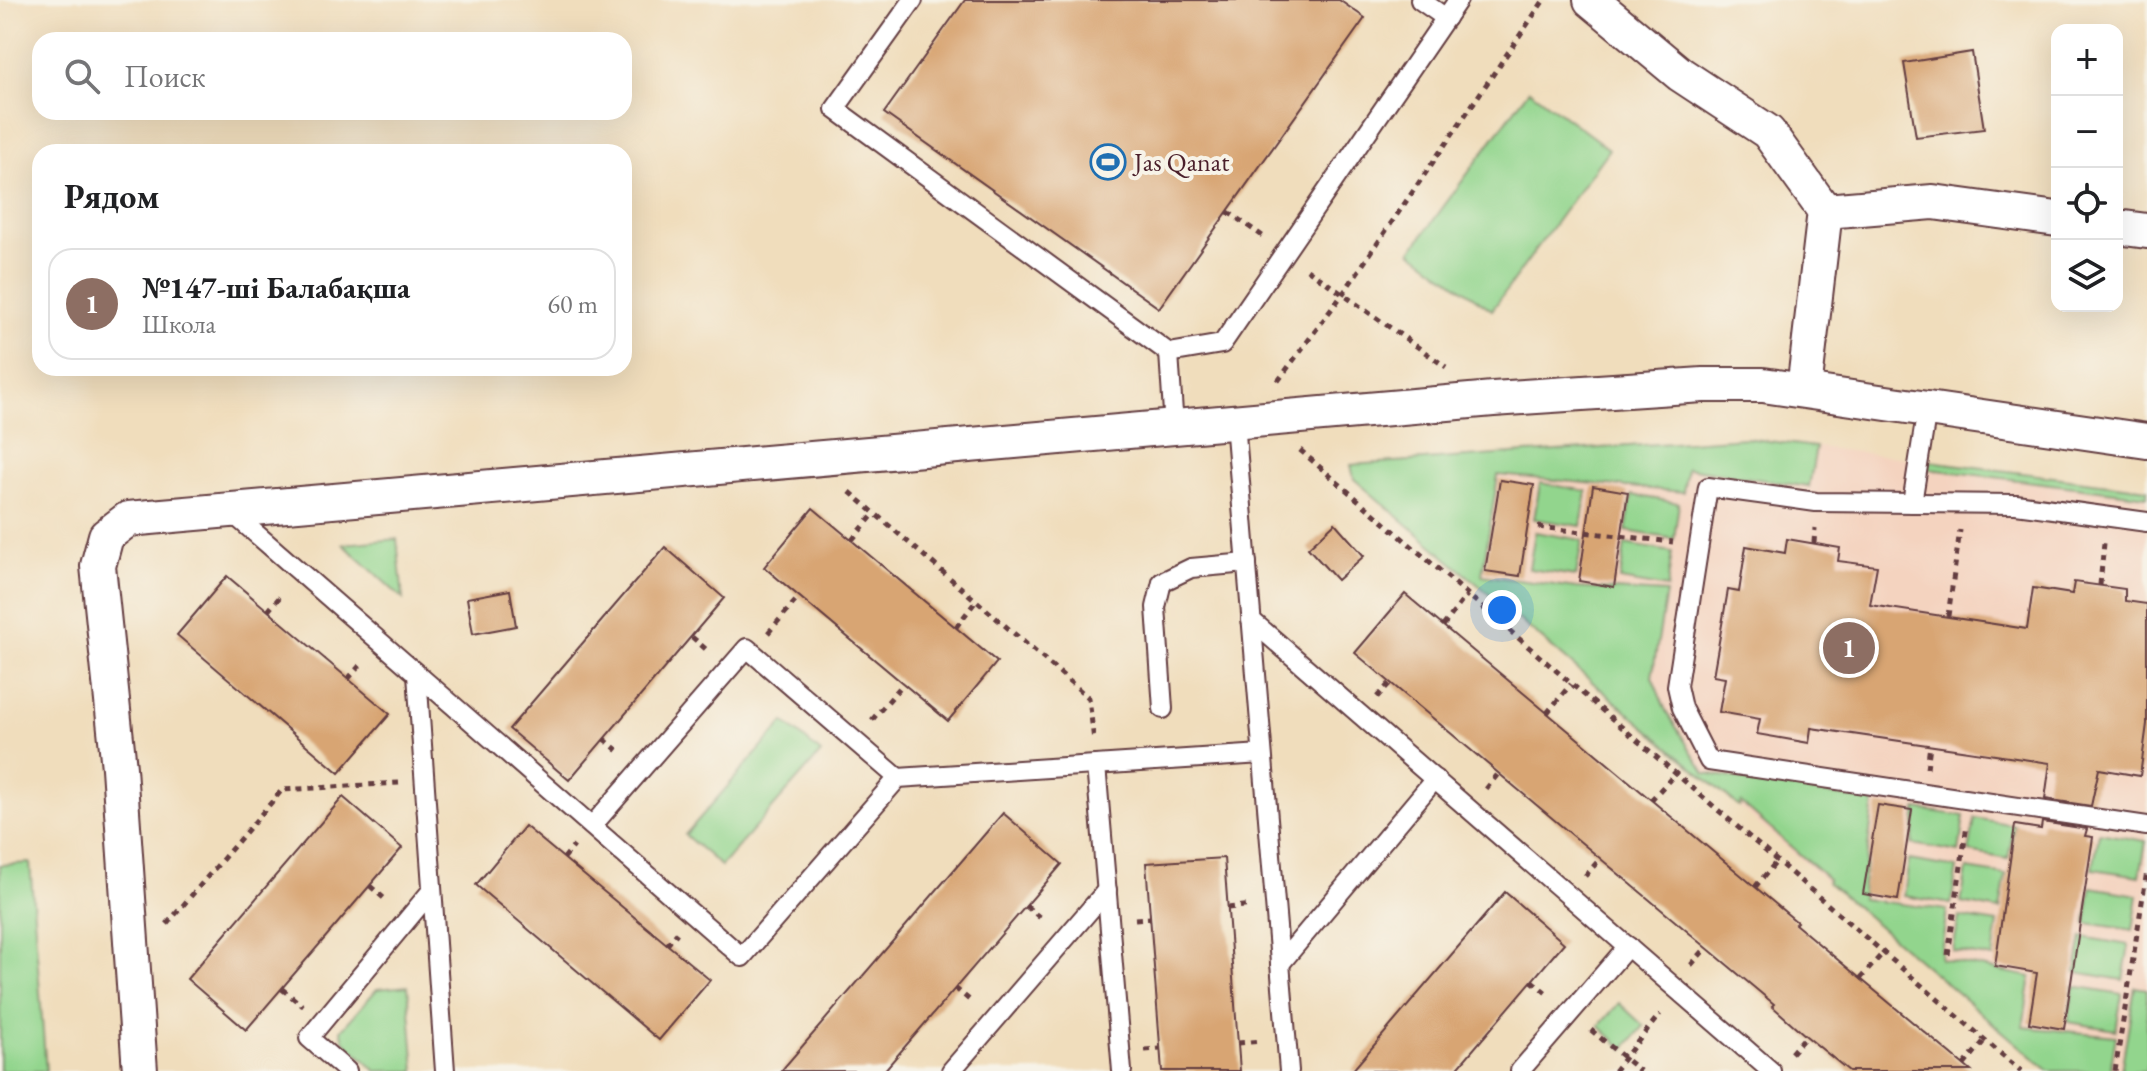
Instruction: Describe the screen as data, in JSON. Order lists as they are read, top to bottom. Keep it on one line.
{"places":{"sports":["Jas Qanat"]},"page":{"map_buttons":["+","−"],"search":"Поиск","heading":"Рядом","list":[{"mark":"1","name":"№147-ші Балабақша","note":"Школа","value":"60 m"}],"pins":"1"}}
